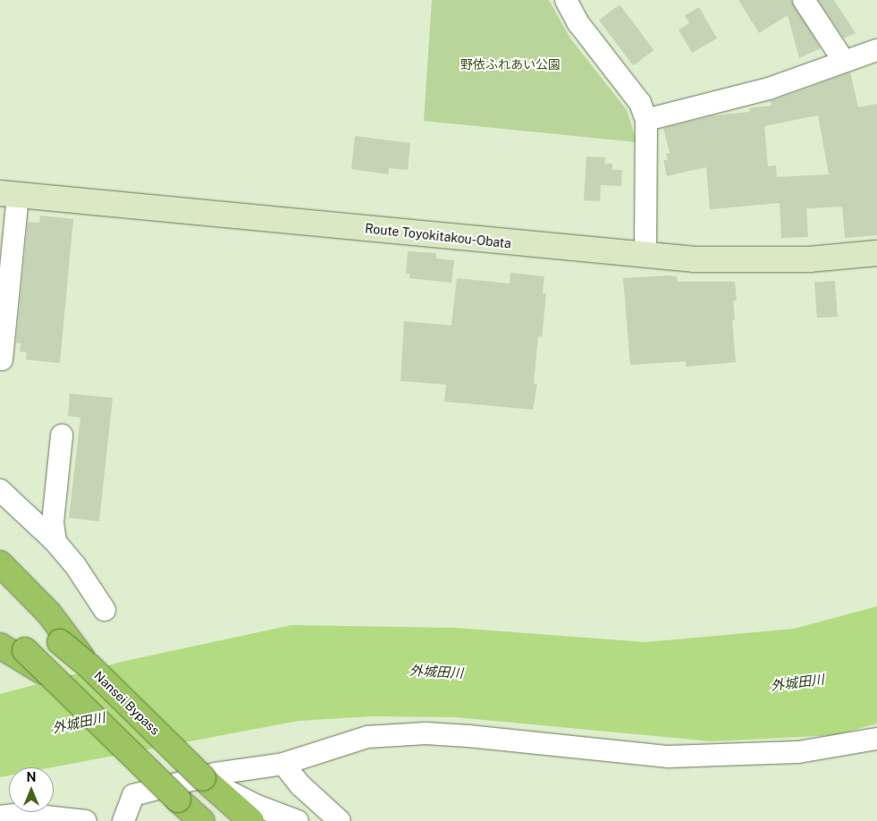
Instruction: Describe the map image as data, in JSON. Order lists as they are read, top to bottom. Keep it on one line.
{"streets":{"highway":["Nansei Bypass"],"main road":["Route Toyokitakou-Obata"]},"water":["外城田川"],"parks":["野依ふれあい公園"],"north":"top"}
